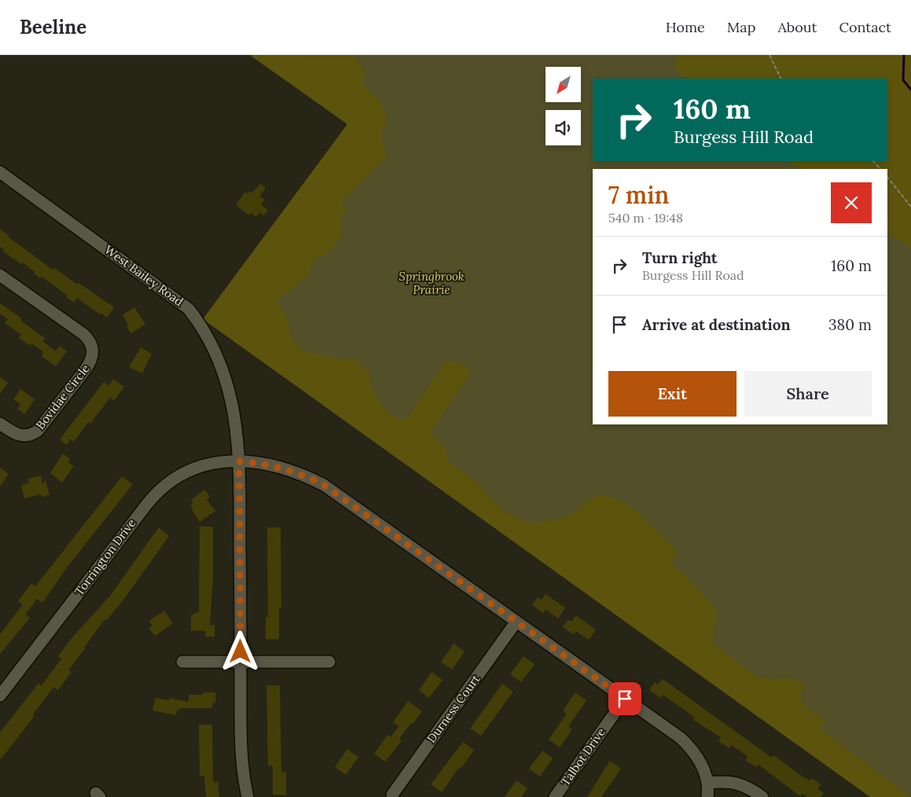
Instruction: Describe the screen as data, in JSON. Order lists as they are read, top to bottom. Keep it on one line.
{"streets":{"street":["West Bailey Road","Bovidae Circle","Torrington Drive","Durness Court","Talbot Drive"]},"crossings":[["West Bailey Road","Torrington Drive"],["Torrington Drive","Durness Court"],["Torrington Drive","Talbot Drive"]],"parks":["Springbrook Prairie"],"north":"bottom left","page":{"header":"Beeline","nav":["Home","Map","About","Contact"],"turn":["160 m","Burgess Hill Road"],"heading":["7 min","540 m · 19:48"],"list":[{"name":"Turn right","note":"Burgess Hill Road","value":"160 m"},{"name":"Arrive at destination","value":"380 m"}],"buttons":["Exit","Share"]}}
